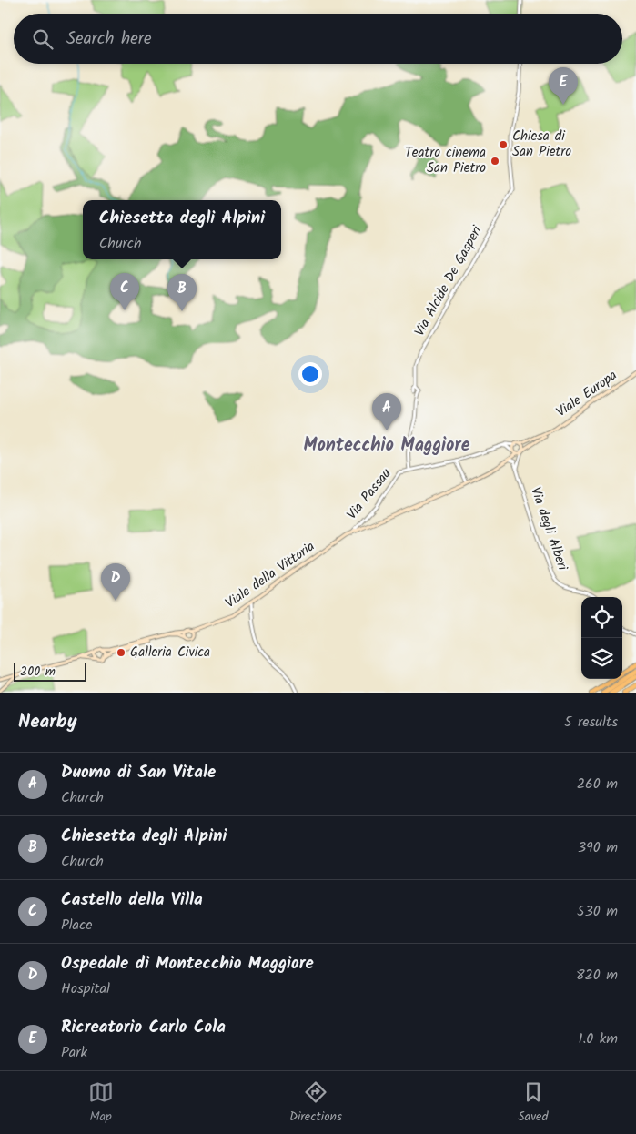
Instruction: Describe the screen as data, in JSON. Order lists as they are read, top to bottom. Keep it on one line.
{"streets":{"main road":["Viale Europa","Viale della Vittoria"],"street":["Via Alcide De Gasperi","Via Passau","Via degli Alberi"]},"crossings":[["Via Alcide De Gasperi","Via Passau"],["Viale Europa","Via Passau"],["Viale Europa","Via degli Alberi"],["Viale Europa","Viale della Vittoria"],["Via Passau","Viale della Vittoria"]],"districts":["Montecchio Maggiore"],"places":["Chiesa di San Pietro","Teatro cinema San Pietro","Galleria Civica"],"scale_bar":"200 m","page":{"search":"Search here","pins":["E","C","B","A","D"],"popup":["Chiesetta degli Alpini","Church"],"scale":"200 m","heading":["Nearby","5 results"],"list":[{"mark":"A","name":"Duomo di San Vitale","note":"Church","value":"260 m"},{"mark":"B","name":"Chiesetta degli Alpini","note":"Church","value":"390 m"},{"mark":"C","name":"Castello della Villa","note":"Place","value":"530 m"},{"mark":"D","name":"Ospedale di Montecchio Maggiore","note":"Hospital","value":"820 m"},{"mark":"E","name":"Ricreatorio Carlo Cola","note":"Park","value":"1.0 km"}],"nav":["Map","Directions","Saved"]}}
